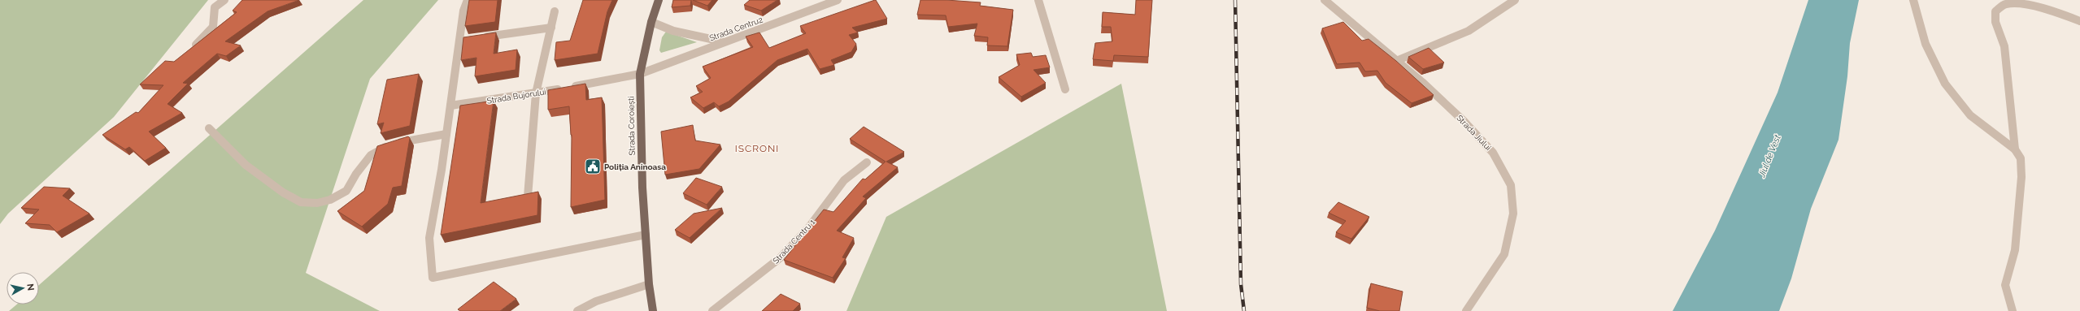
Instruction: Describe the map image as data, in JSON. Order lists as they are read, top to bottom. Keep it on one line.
{"streets":{"main road":["Strada Coroiești"],"street":["Strada Centru2","Strada Bujorului","Strada Jiului","Strada Centru 1"]},"crossings":[["Strada Centru2","Strada Bujorului"],["Strada Centru2","Strada Coroiești"],["Strada Bujorului","Strada Coroiești"]],"districts":["ISCRONI"],"water":["Jiul de Vest"],"places":{"public building":["Poliția Aninoasa"]},"north":"right"}
